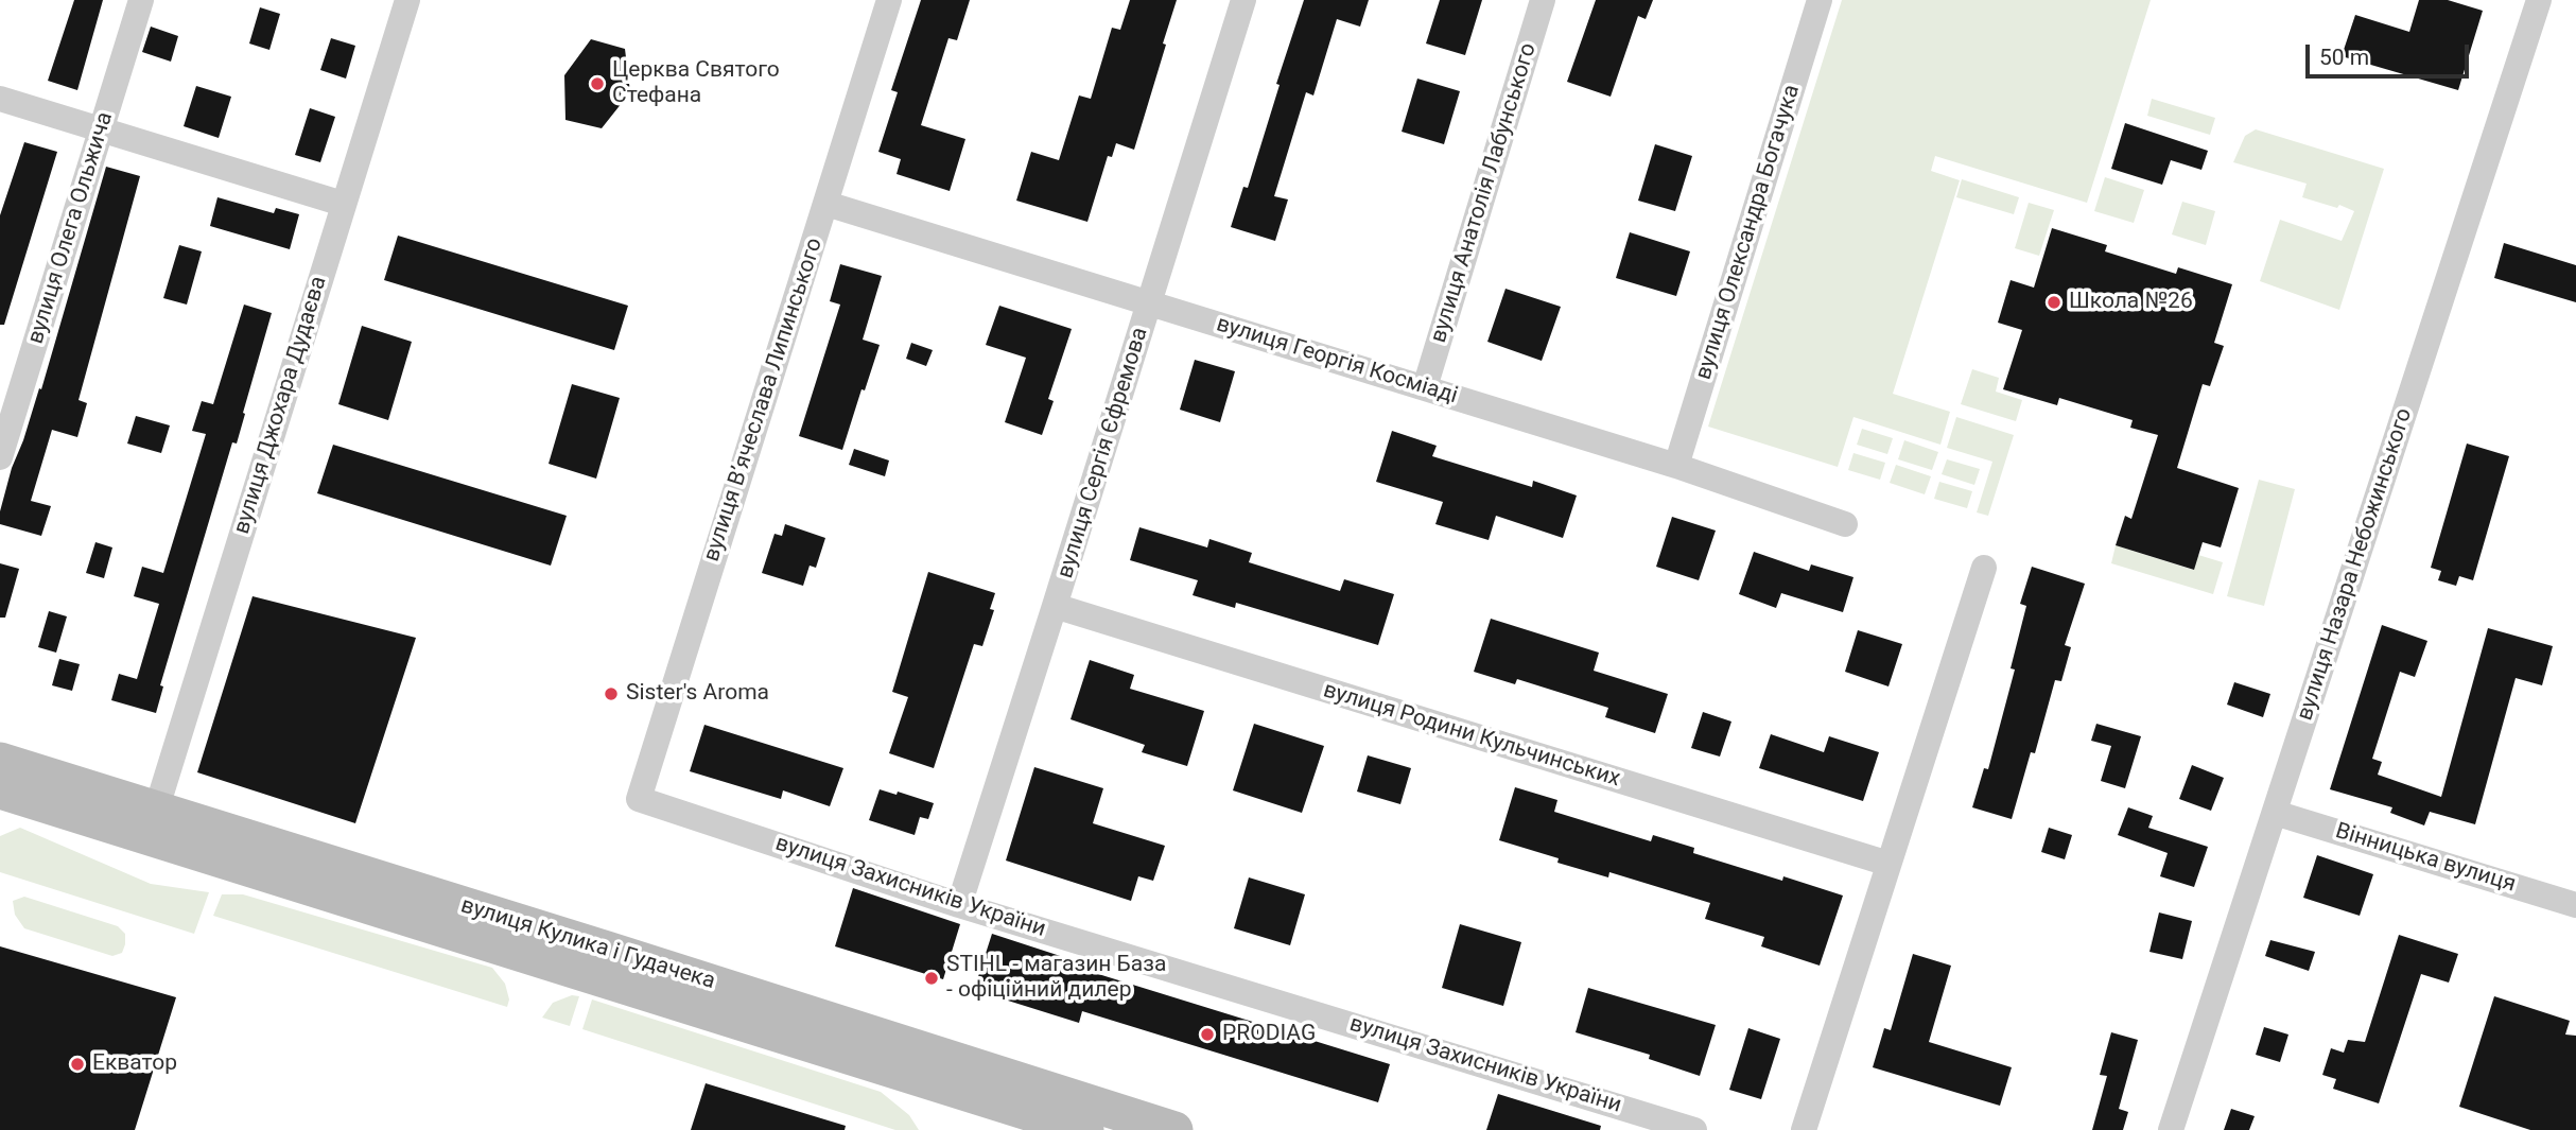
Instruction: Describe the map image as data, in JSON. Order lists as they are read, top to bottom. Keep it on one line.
{"streets":{"main road":["вулиця Кулика і Гудачека"],"street":["вулиця Анатолія Лабунського","вулиця Олега Ольжича","вулиця Олександра Богачука","вулиця Георгія Косміаді","вулиця Вʼячеслава Липинського","вулиця Джохара Дудаєва","вулиця Сергія Єфремова","вулиця Назара Небожинського","вулиця Родини Кульчинських","Вінницька вулиця","вулиця Захисників України"]},"crossings":[["вулиця Анатолія Лабунського","вулиця Георгія Косміаді"],["вулиця Олександра Богачука","вулиця Георгія Косміаді"],["вулиця Георгія Косміаді","вулиця Вʼячеслава Липинського"],["вулиця Георгія Косміаді","вулиця Сергія Єфремова"],["вулиця Вʼячеслава Липинського","вулиця Захисників України"],["вулиця Джохара Дудаєва","вулиця Кулика і Гудачека"],["вулиця Сергія Єфремова","вулиця Родини Кульчинських"],["вулиця Сергія Єфремова","вулиця Захисників України"],["вулиця Назара Небожинського","Вінницька вулиця"]],"places":["Церква Святого Стефана","Школа №26","Sister's Aroma","STIHL - магазин База - офіційний дилер","PRODIAG","Екватор"],"scale_bar":"50 m"}
